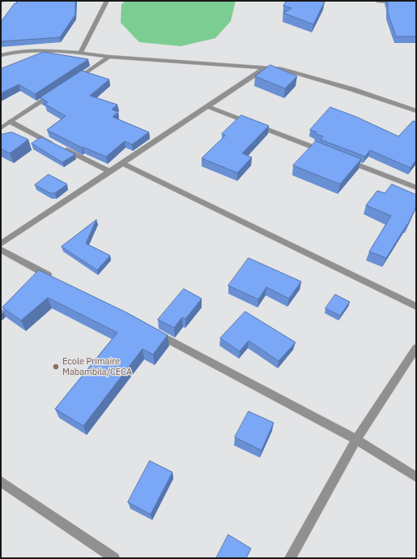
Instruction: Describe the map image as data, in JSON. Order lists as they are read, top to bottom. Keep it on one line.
{"places":["Ecole Primaire Mabambila/CECA"]}
